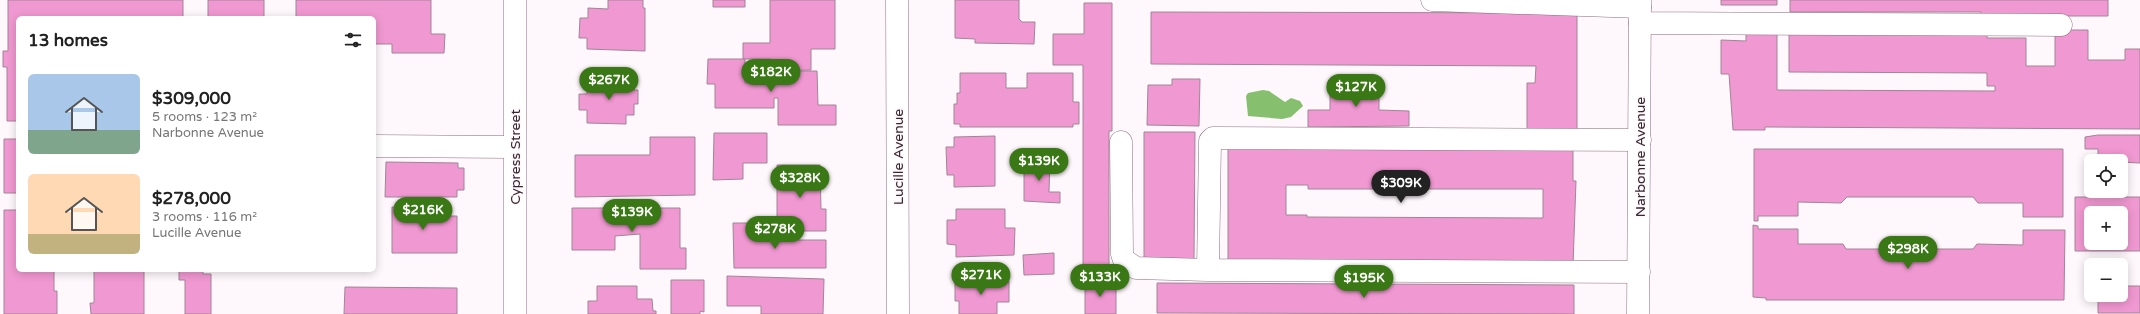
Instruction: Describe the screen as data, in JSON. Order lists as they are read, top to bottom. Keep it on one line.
{"streets":{"street":["Cypress Street","Lucille Avenue","Narbonne Avenue"]},"page":{"heading":"13 homes","price":["$182K","$267K","$127K","$139K","$328K","$309K","$216K","$139K","$278K","$298K","$271K","$133K","$195K"],"list":[{"name":"$309,000","note":"5 rooms · 123 m² · Narbonne Avenue"},{"name":"$278,000","note":"3 rooms · 116 m² · Lucille Avenue"}],"map_buttons":["+","−"]}}
